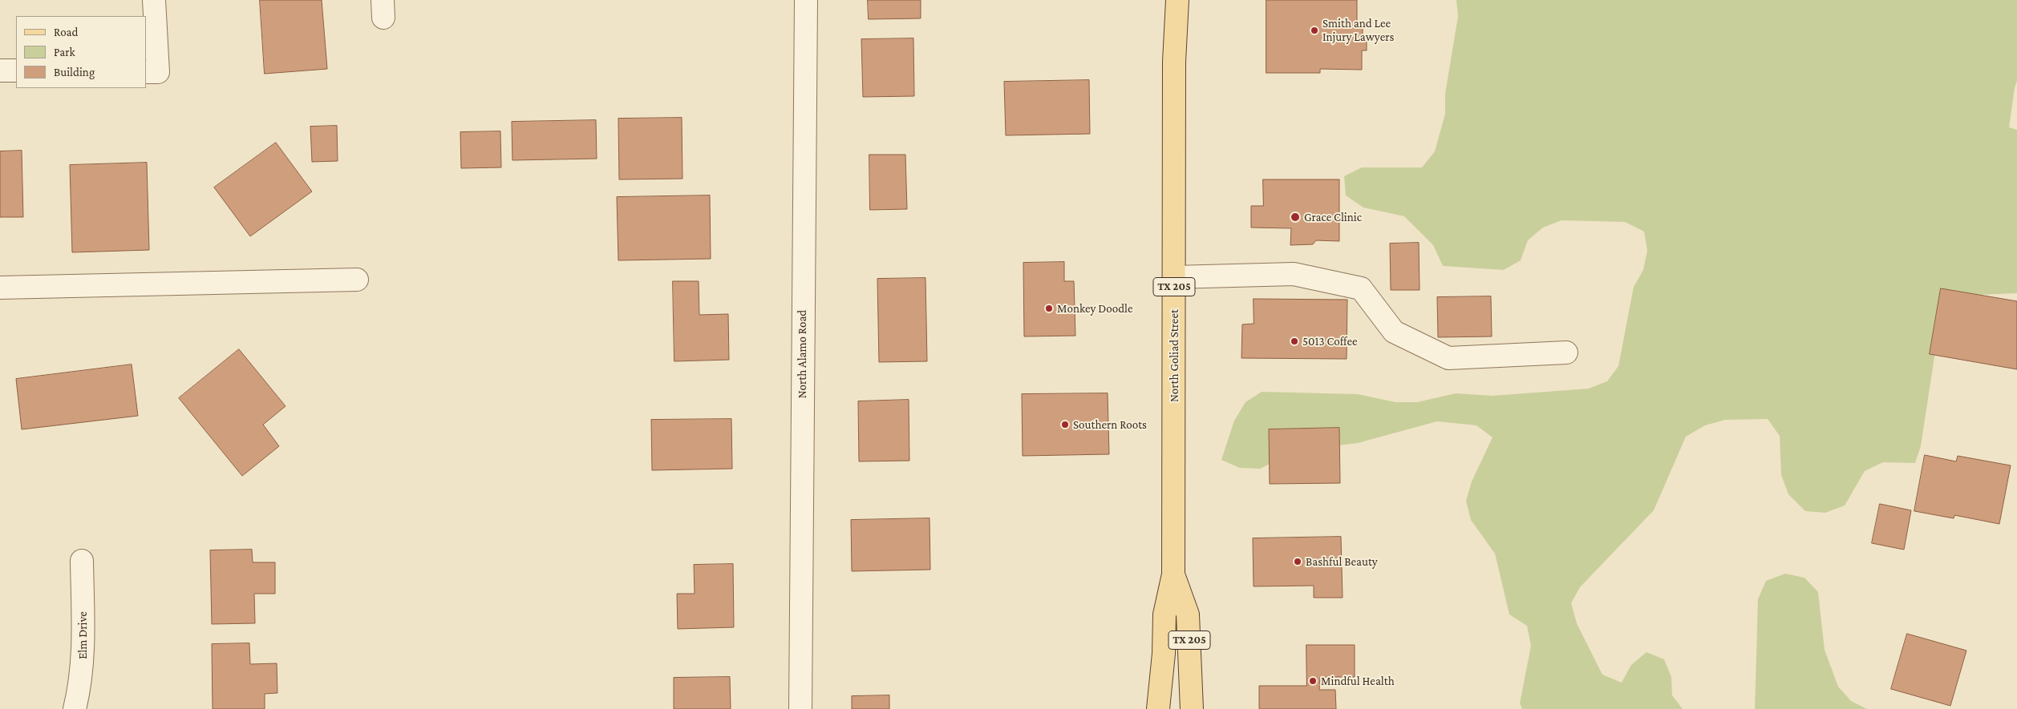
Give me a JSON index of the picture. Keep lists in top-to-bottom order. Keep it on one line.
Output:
{"streets":{"main road":["TX 205","North Goliad Street"],"street":["North Alamo Road","Elm Drive"]},"crossings":[["TX 205","North Goliad Street"]],"places":["Smith and Lee Injury Lawyers","Grace Clinic","Monkey Doodle","5013 Coffee","Southern Roots","Bashful Beauty","Mindful Health"],"legend":["Road","Park","Building"]}
